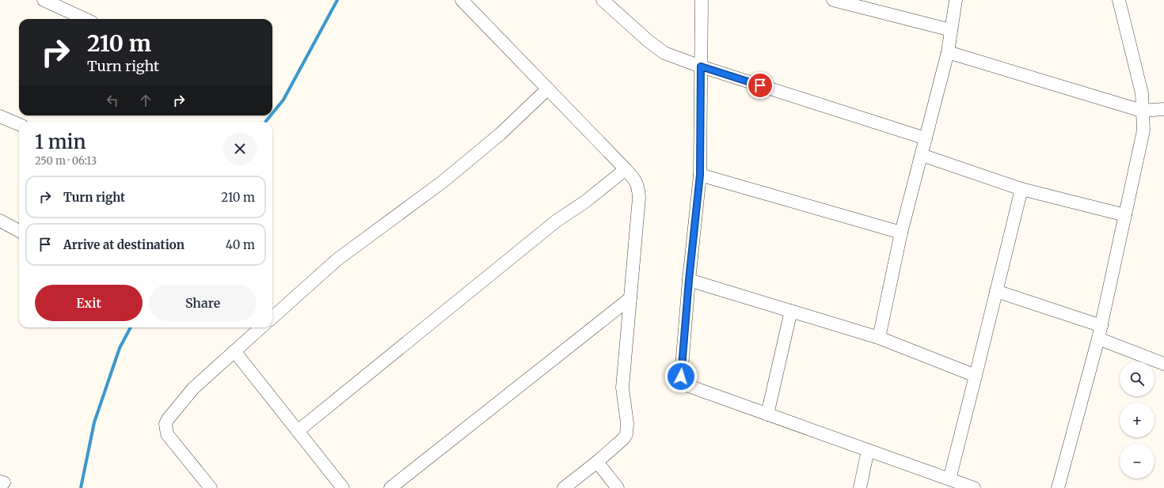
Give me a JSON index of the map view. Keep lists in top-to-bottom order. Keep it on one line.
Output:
{"page":{"turn":["210 m","Turn right"],"heading":["1 min","250 m · 06:13"],"list":[{"name":"Turn right","value":"210 m"},{"name":"Arrive at destination","value":"40 m"}],"buttons":["Exit","Share"],"map_buttons":["+","−"]}}
